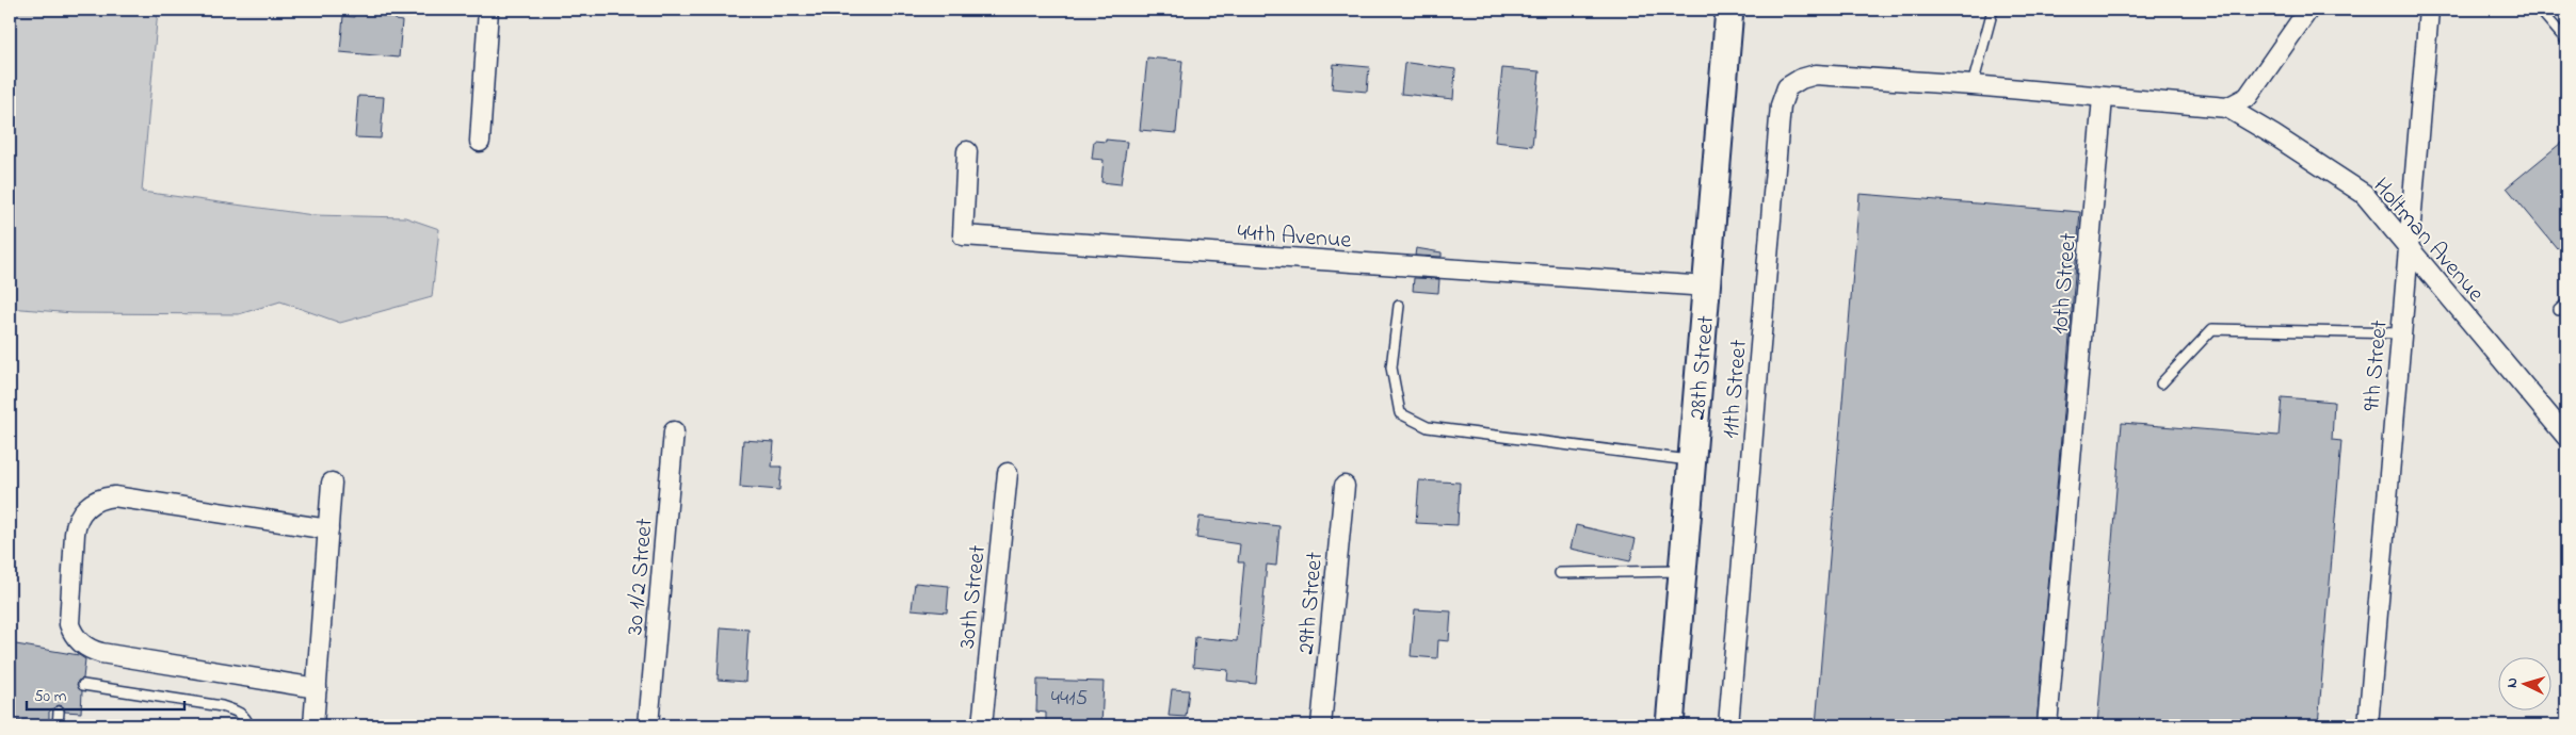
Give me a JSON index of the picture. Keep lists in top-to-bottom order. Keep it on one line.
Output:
{"streets":{"main road":["28th Street"],"street":["44th Avenue","Holtman Avenue","10th Street","9th Street","11th Street","30 1/2 Street","30th Street","29th Street"]},"crossings":[["44th Avenue","28th Street"],["Holtman Avenue","9th Street"]],"house_numbers":["4415"],"scale_bar":"50 m","north":"left"}
